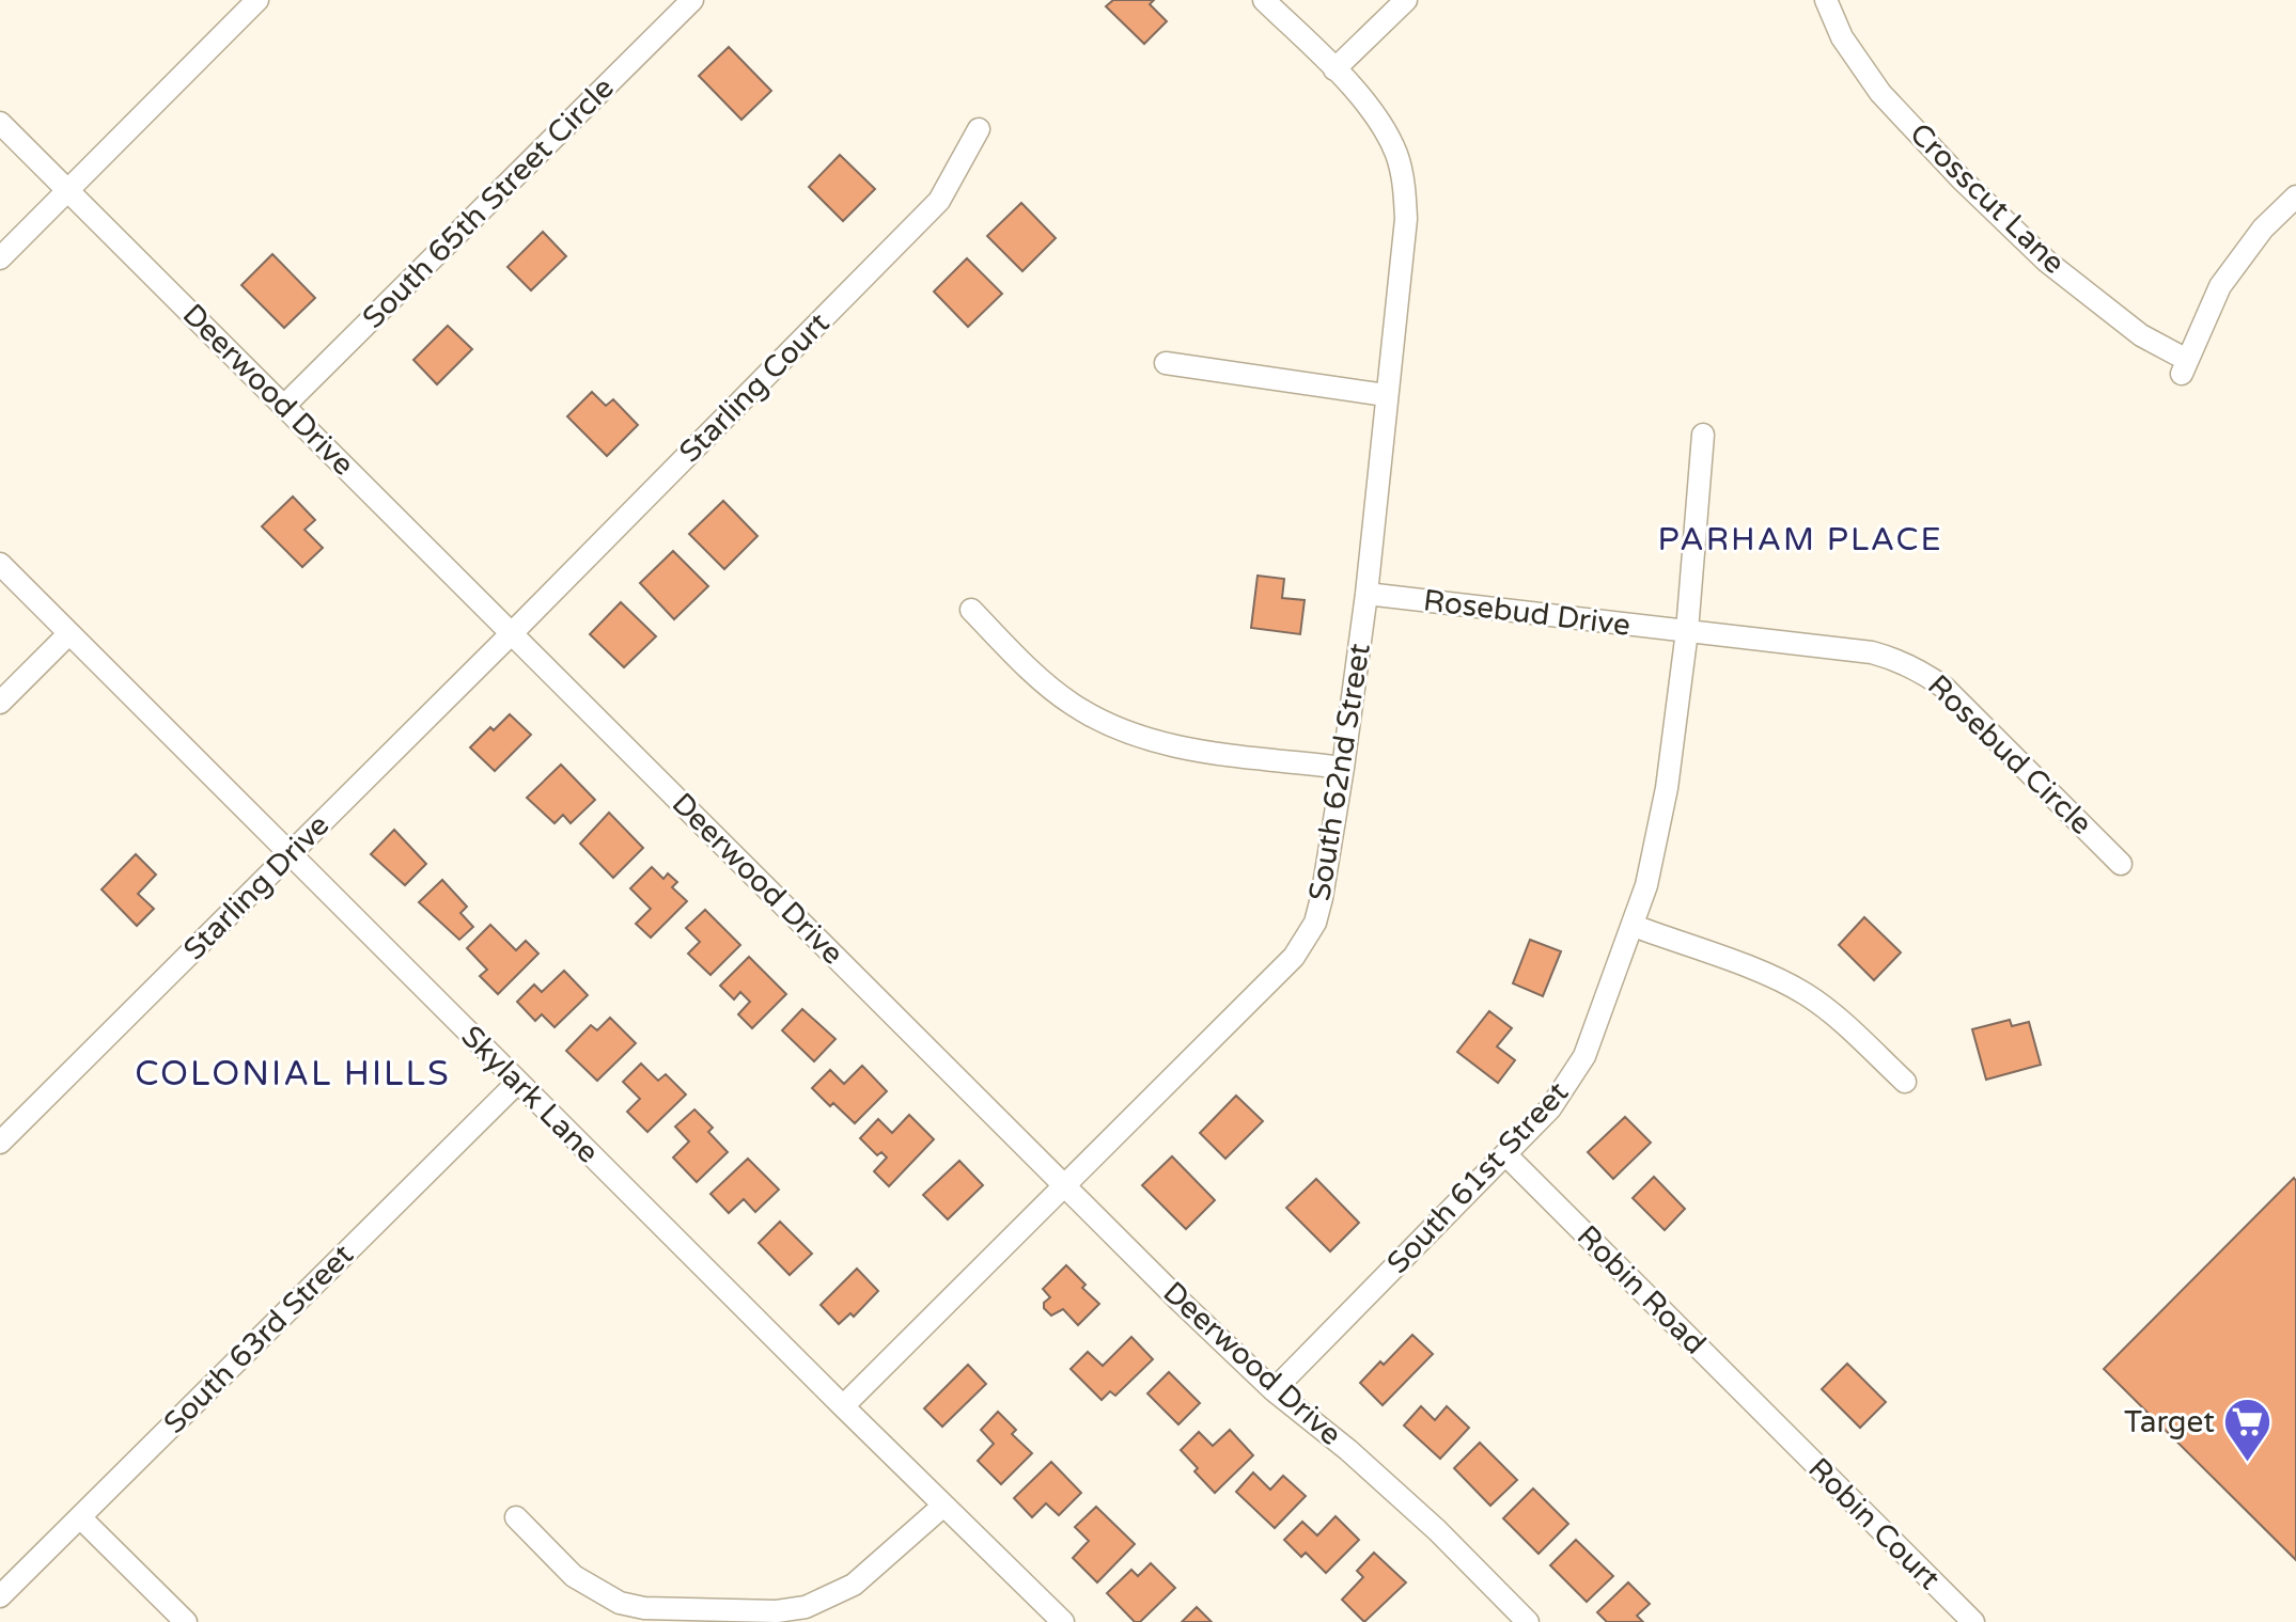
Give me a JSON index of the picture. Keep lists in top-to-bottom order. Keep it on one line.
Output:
{"streets":{"street":["Crosscut Lane","South 65th Street Circle","Starling Court","Deerwood Drive","Rosebud Drive","Rosebud Circle","South 62nd Street","Starling Drive","Skylark Lane","South 61st Street","Robin Road","South 63rd Street","Robin Court"]},"crossings":[["South 65th Street Circle","Deerwood Drive"],["Starling Court","Deerwood Drive"],["Starling Court","Starling Drive"],["Deerwood Drive","South 62nd Street"],["Deerwood Drive","Starling Drive"],["Deerwood Drive","South 61st Street"],["Rosebud Drive","Rosebud Circle"],["Rosebud Drive","South 62nd Street"],["Rosebud Drive","South 61st Street"],["Rosebud Circle","South 61st Street"],["South 62nd Street","Skylark Lane"],["Starling Drive","Skylark Lane"],["Skylark Lane","South 63rd Street"],["South 61st Street","Robin Road"],["Robin Road","Robin Court"]],"districts":["PARHAM PLACE","COLONIAL HILLS"],"places":{"supermarket":["Target"]}}
